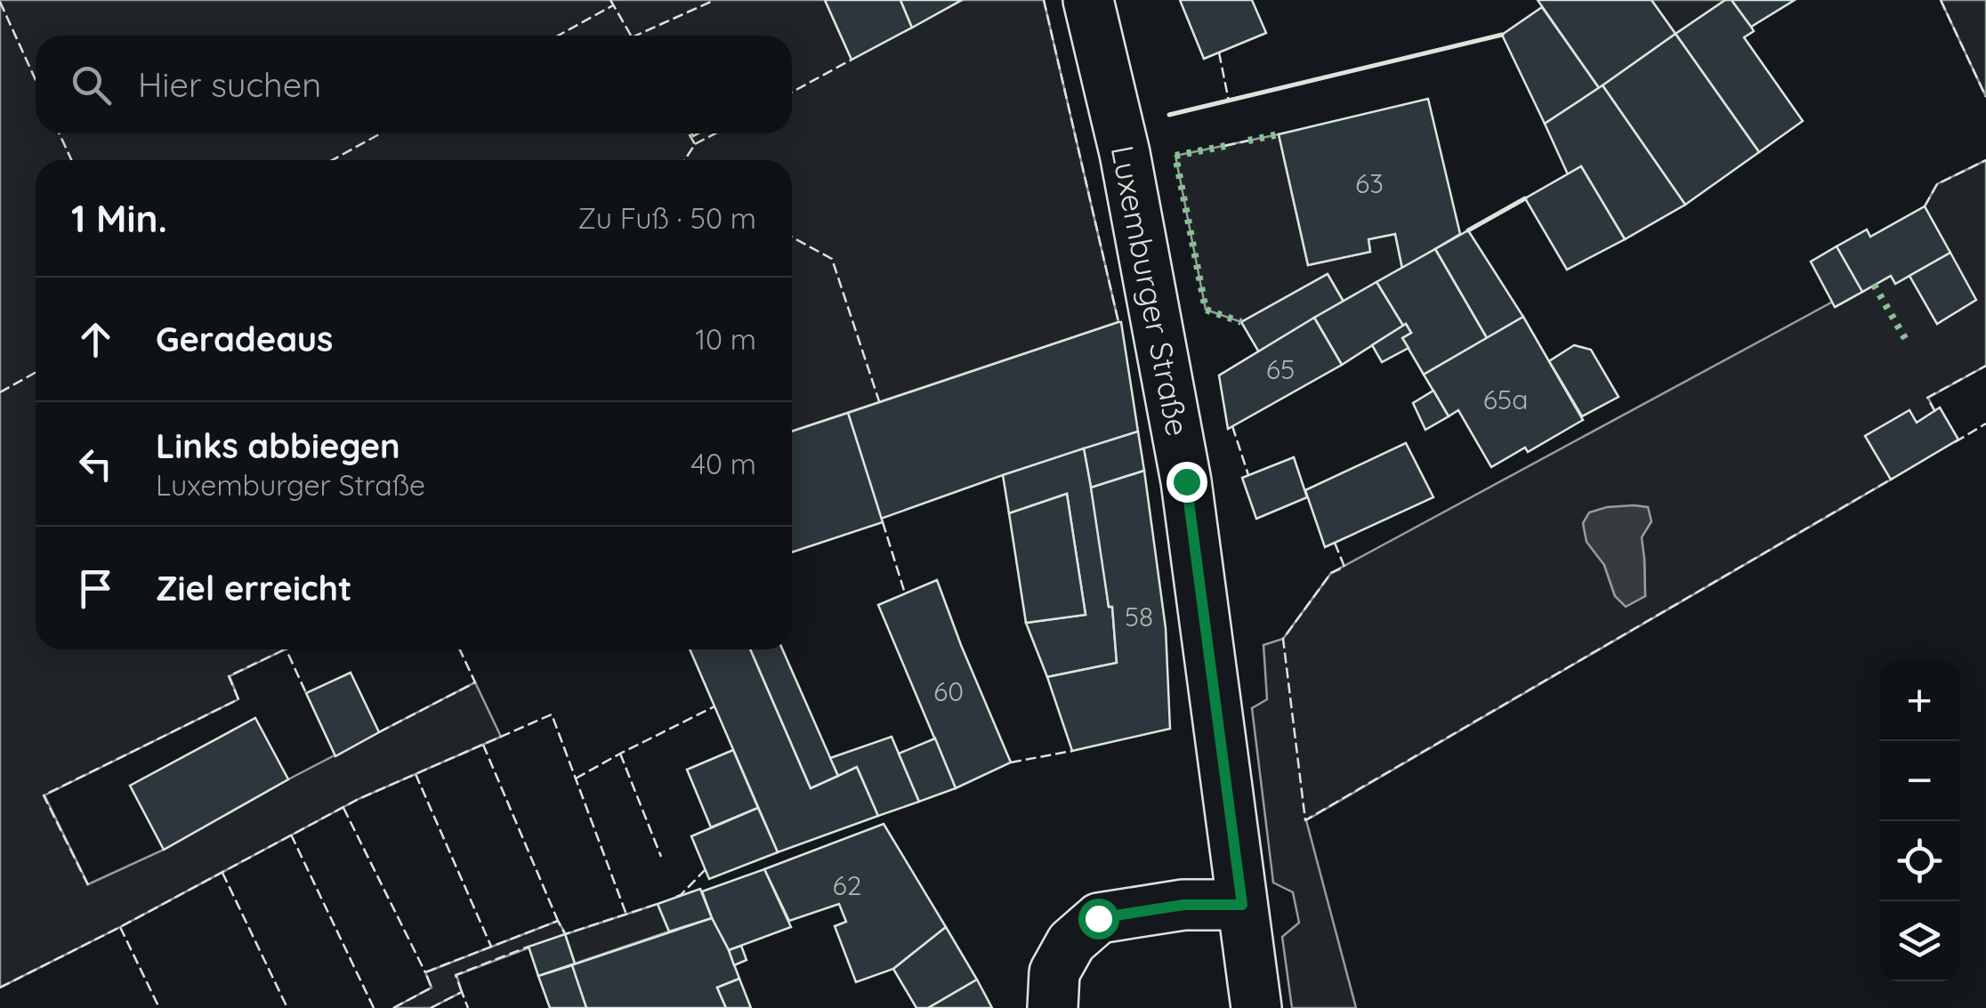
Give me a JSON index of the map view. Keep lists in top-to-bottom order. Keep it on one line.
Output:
{"streets":{"main road":["Luxemburger Straße"]},"house_numbers":["63","65","65a","58","60","62"],"page":{"search":"Hier suchen","heading":["1 Min.","Zu Fuß · 50 m"],"list":[["Geradeaus","10 m"],["Links abbiegen","Luxemburger Straße","40 m"],"Ziel erreicht"],"map_buttons":["+","−"]}}
